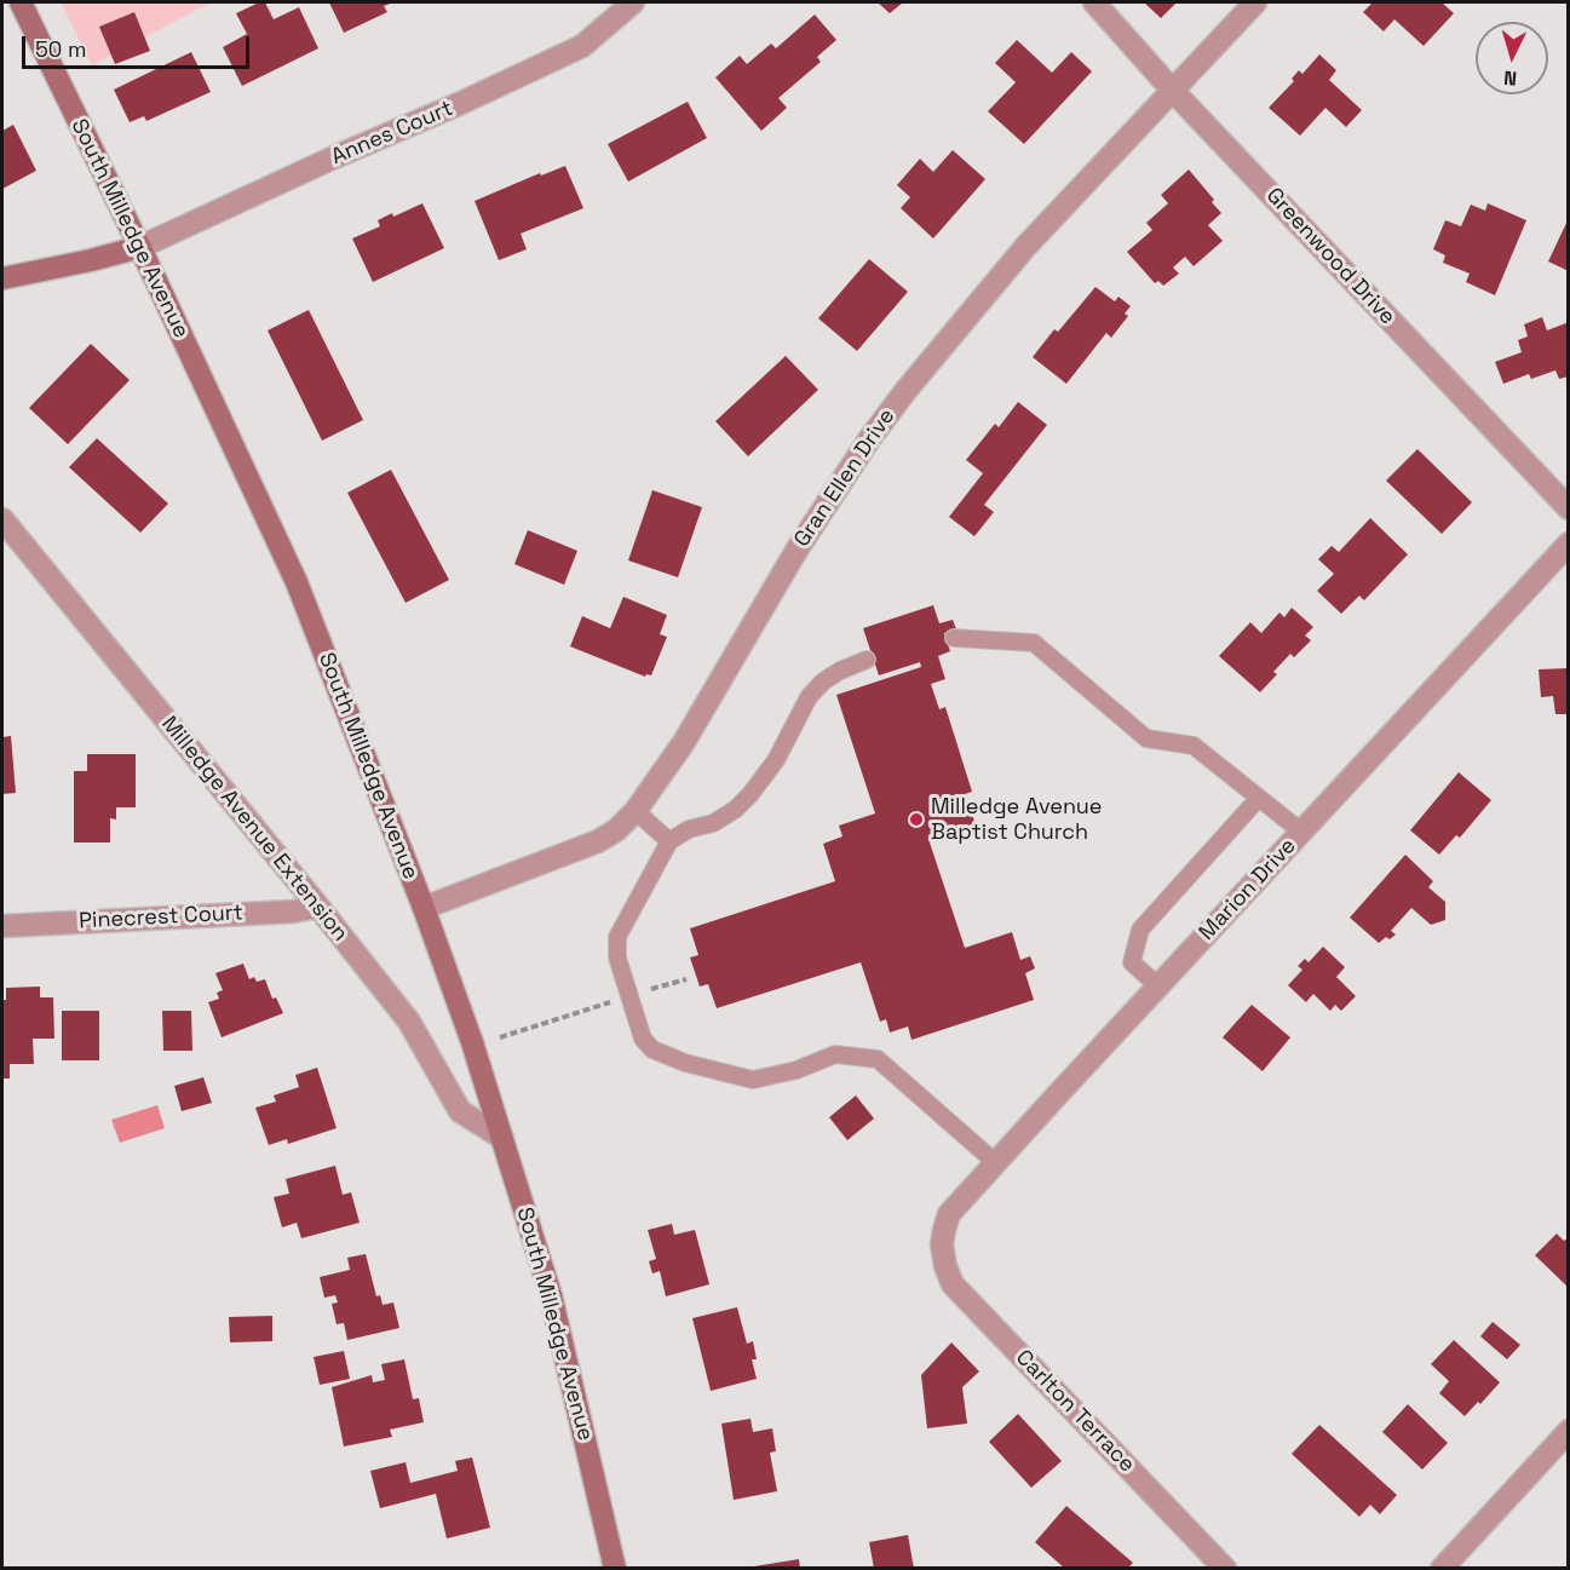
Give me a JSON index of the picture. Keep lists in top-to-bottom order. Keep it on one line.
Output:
{"streets":{"main road":["South Milledge Avenue"],"street":["Annes Court","Greenwood Drive","Gran Ellen Drive","Milledge Avenue Extension","Marion Drive","Pinecrest Court","Carlton Terrace"]},"crossings":[["Annes Court","South Milledge Avenue"],["South Milledge Avenue","Gran Ellen Drive"],["South Milledge Avenue","Milledge Avenue Extension"],["Greenwood Drive","Gran Ellen Drive"],["Milledge Avenue Extension","Pinecrest Court"],["Marion Drive","Carlton Terrace"]],"places":["Milledge Avenue Baptist Church"],"scale_bar":"50 m","north":"bottom"}
